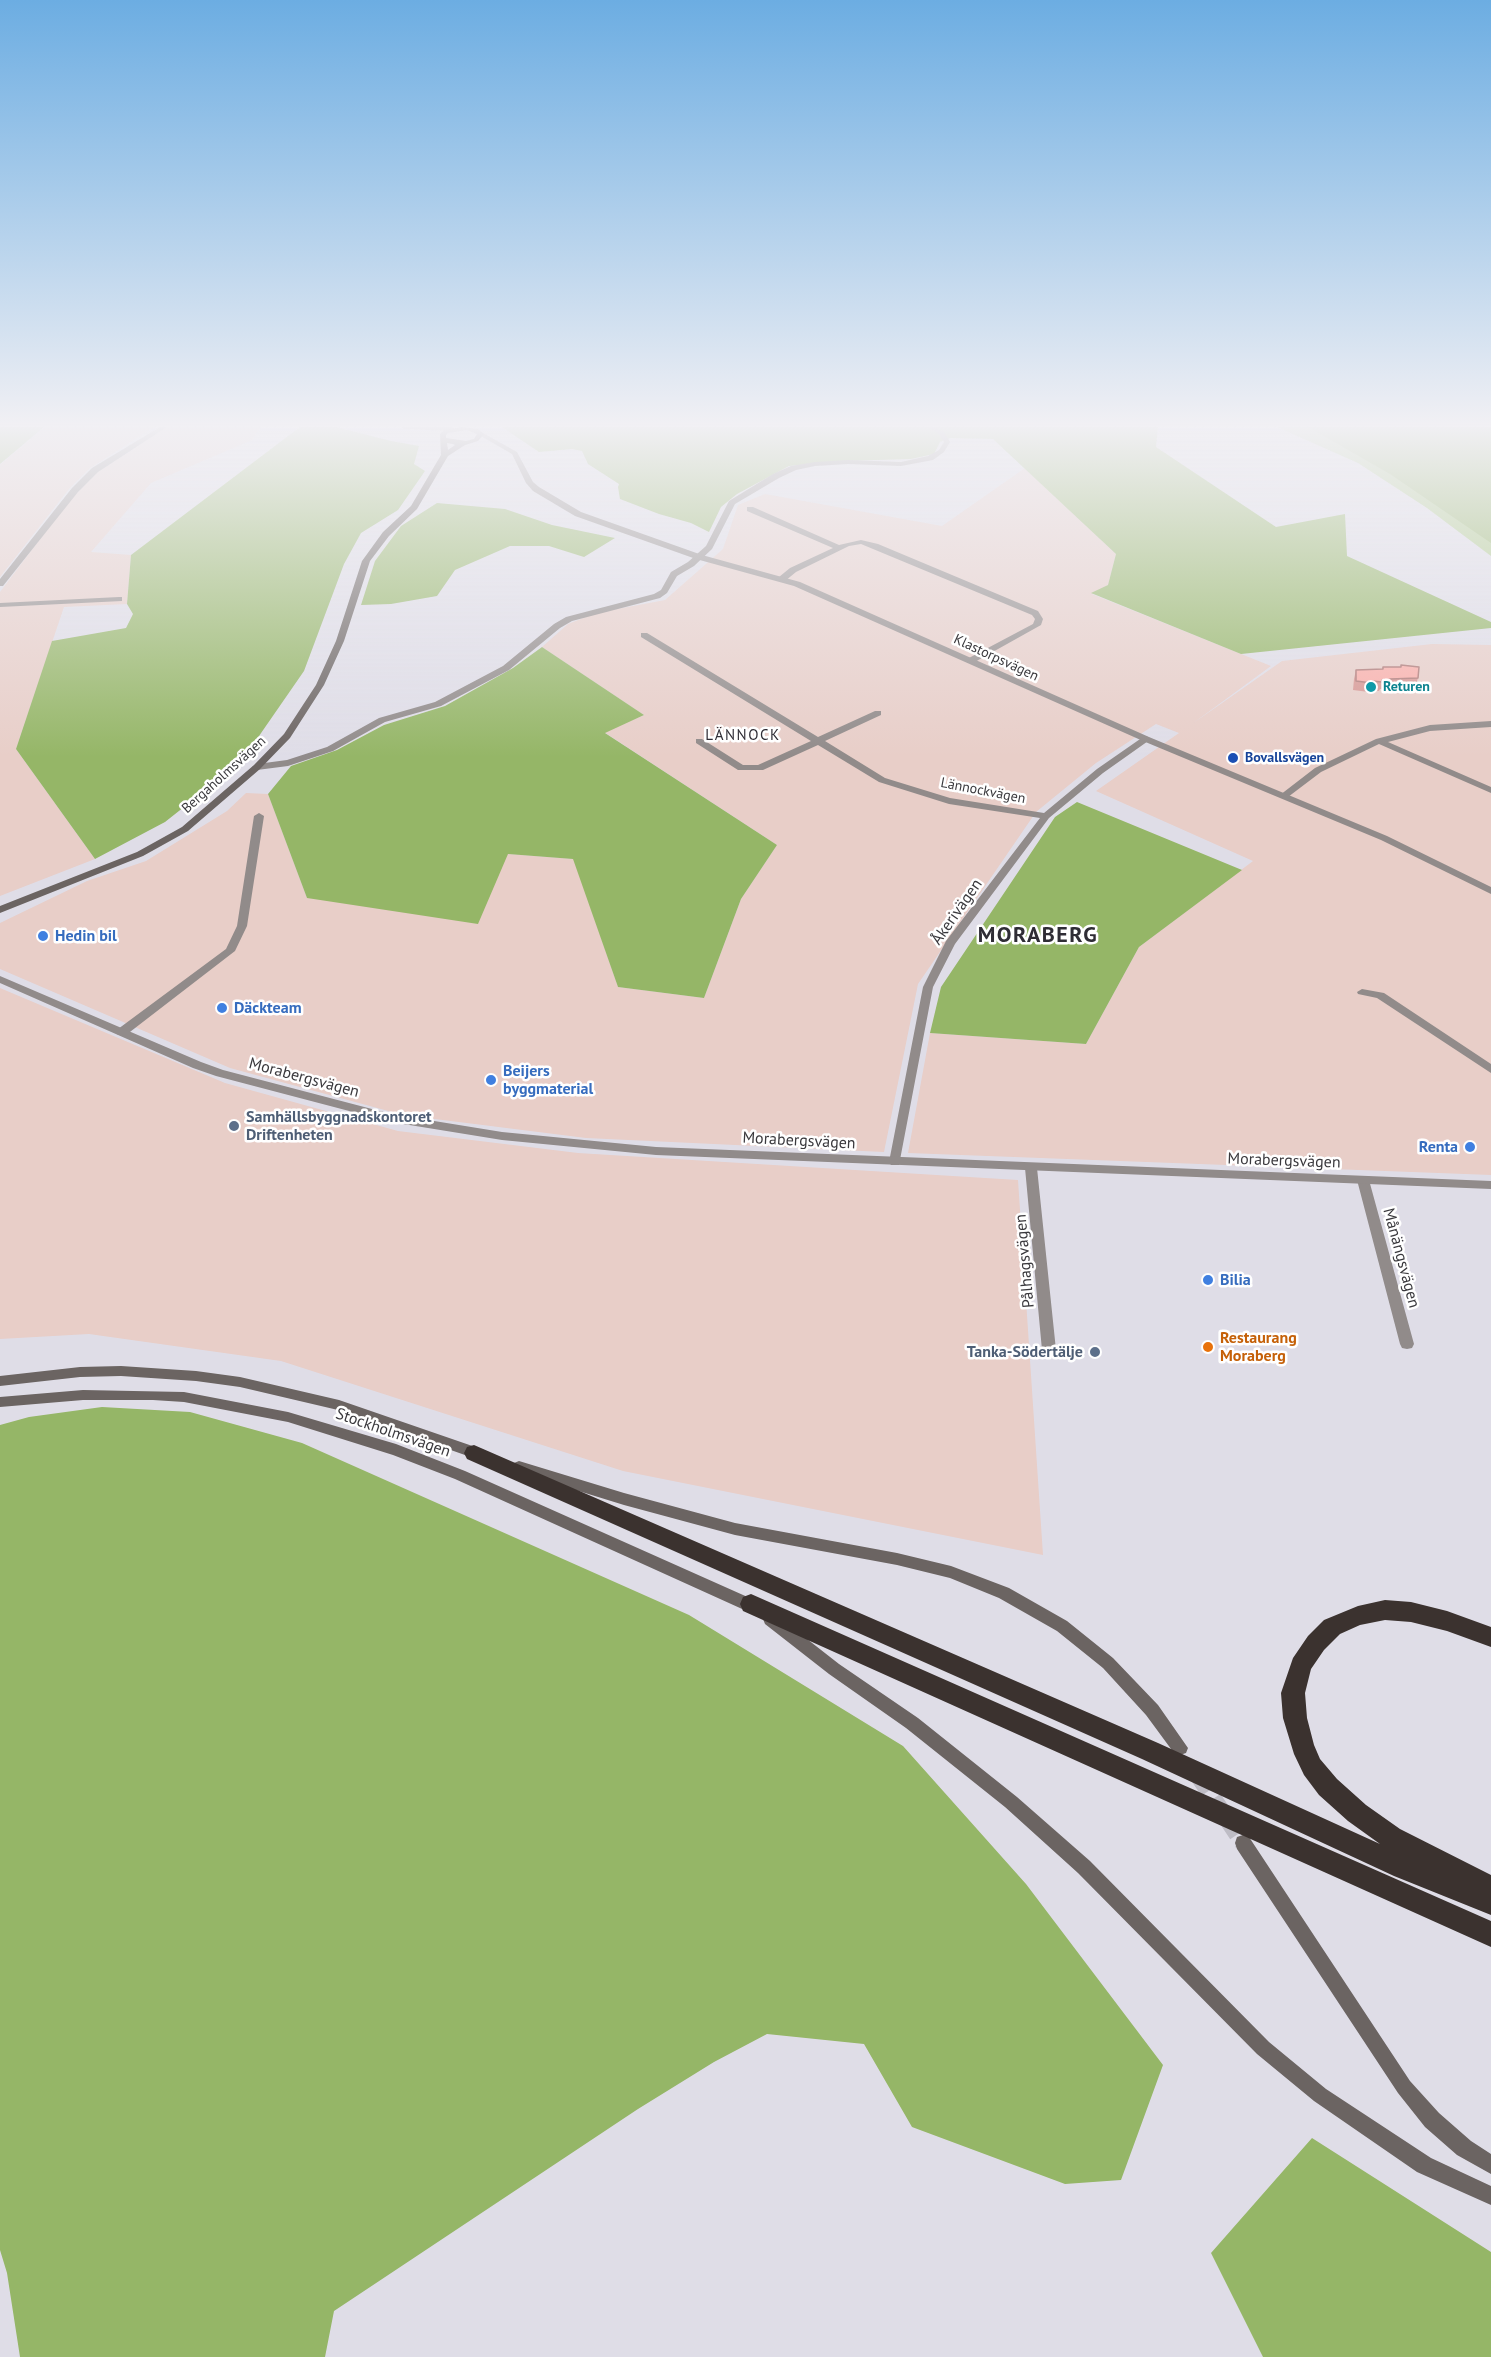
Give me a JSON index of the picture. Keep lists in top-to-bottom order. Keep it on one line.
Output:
{"streets":{"main road":["Bergaholmsvägen","Stockholmsvägen"],"street":["Klastorpsvägen","Lännockvägen","Åkerivägen","Morabergsvägen","Månängsvägen","Pålhagsvägen"]},"crossings":[["Klastorpsvägen","Åkerivägen"],["Lännockvägen","Åkerivägen"],["Åkerivägen","Morabergsvägen"],["Morabergsvägen","Månängsvägen"],["Morabergsvägen","Pålhagsvägen"]],"districts":["LÄNNOCK","MORABERG"],"places":["Returen","Bovallsvägen","Hedin bil","Däckteam","Beijers byggmaterial","Samhällsbyggnadskontoret Driftenheten","Renta","Bilia","Restaurang Moraberg","Tanka-Södertälje"]}
